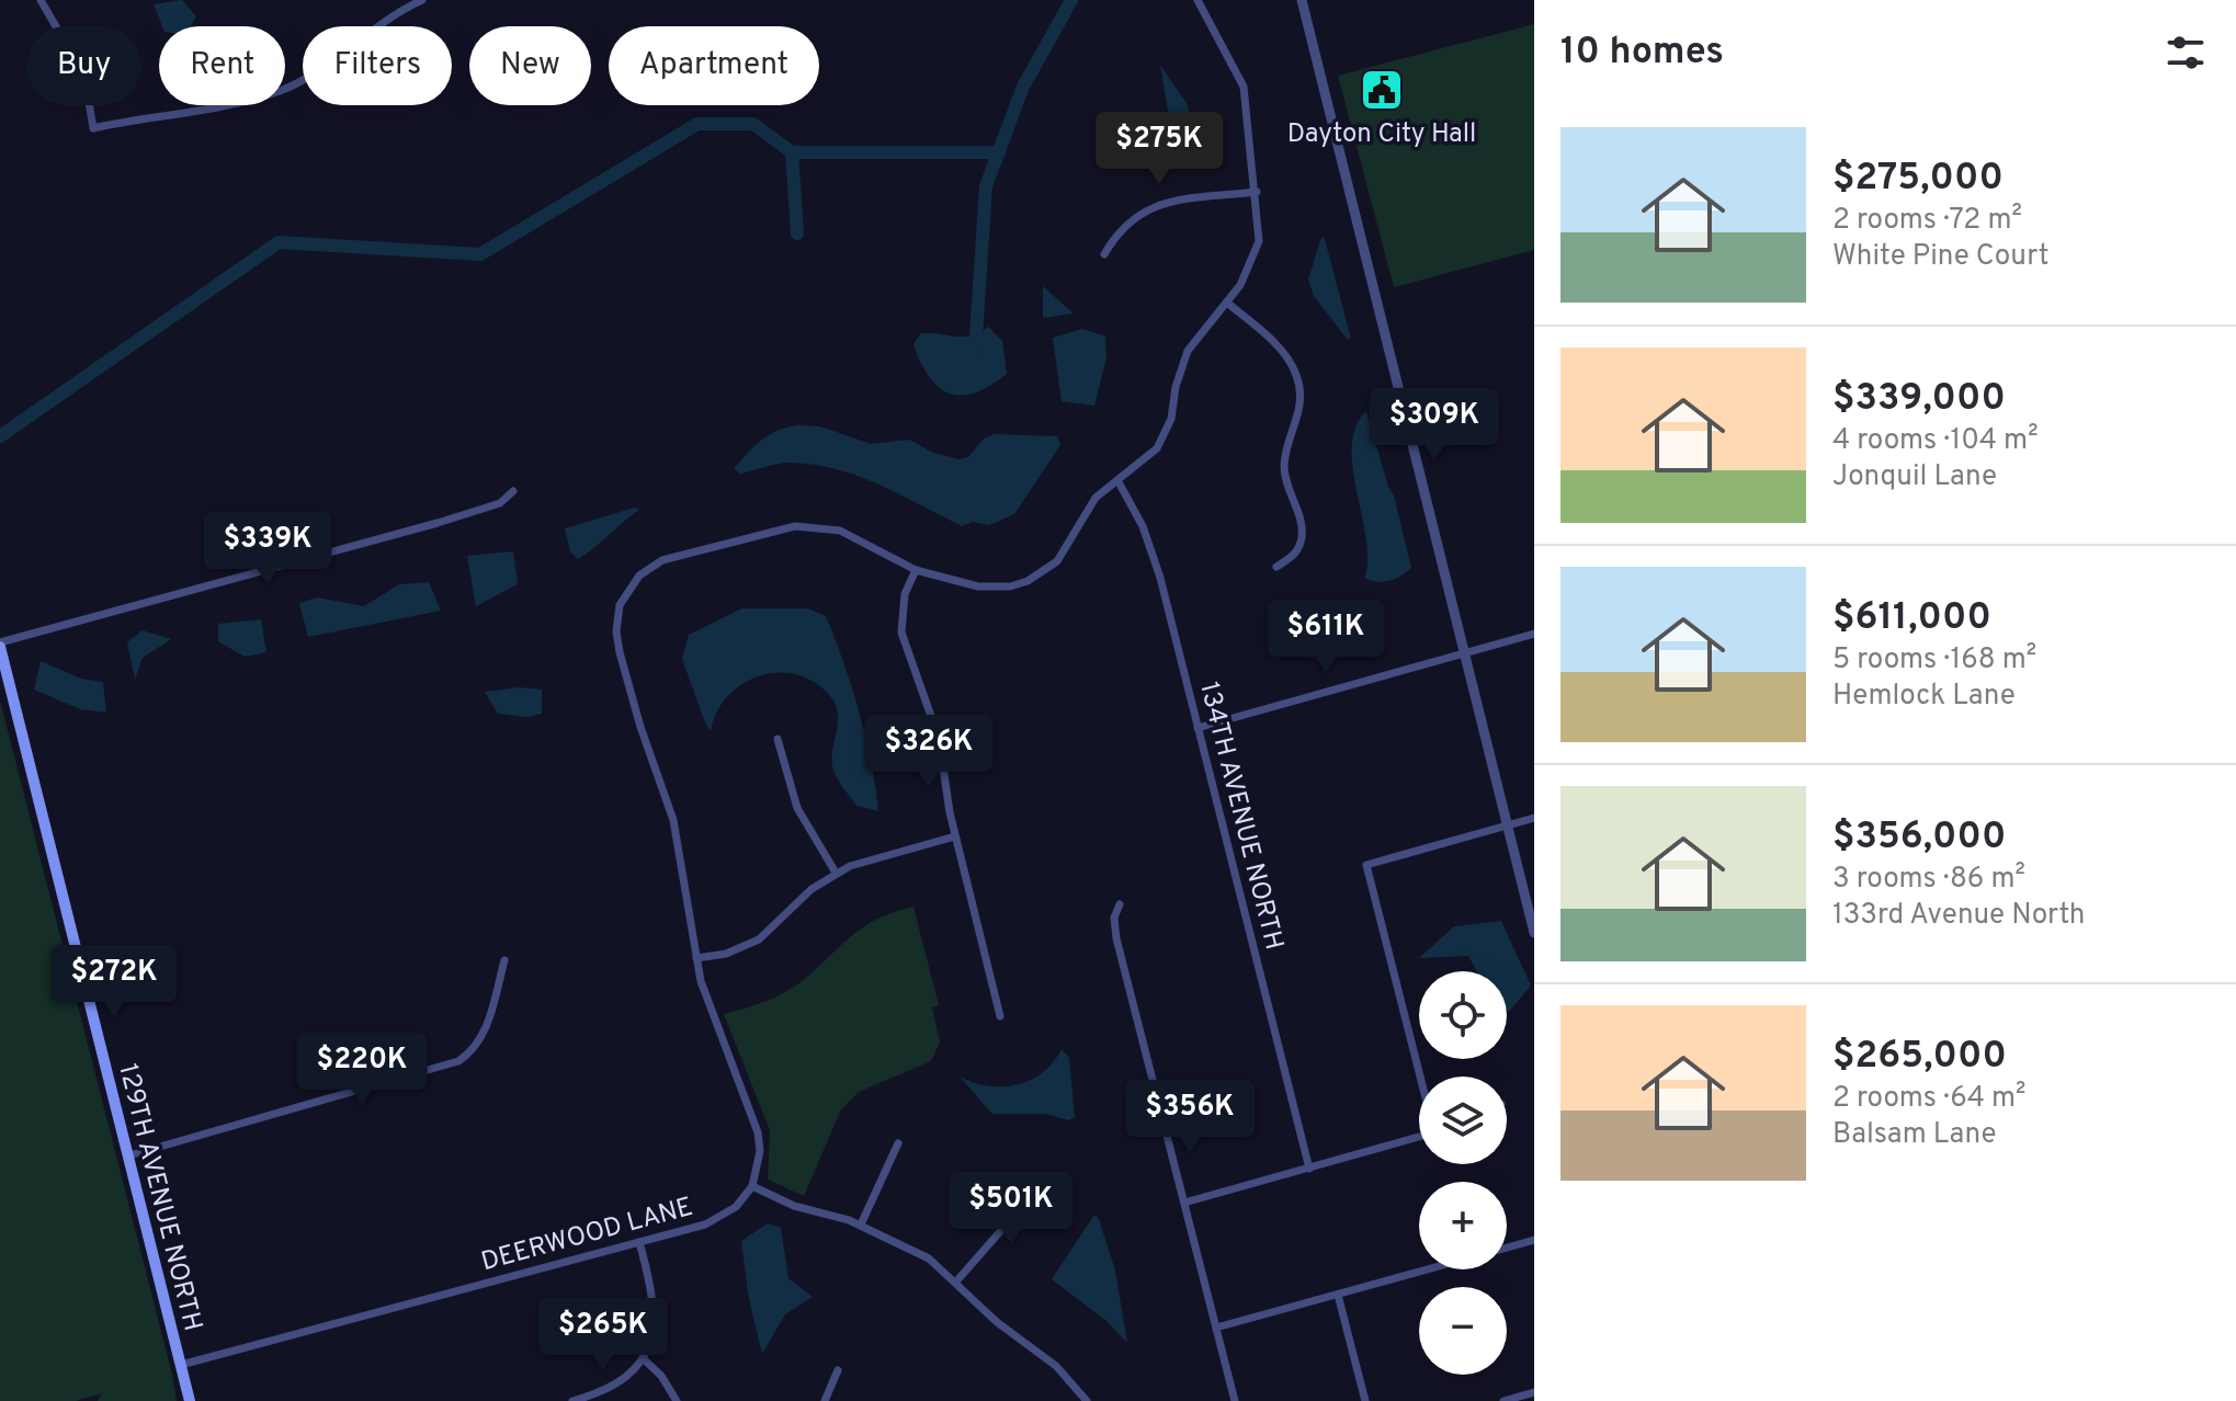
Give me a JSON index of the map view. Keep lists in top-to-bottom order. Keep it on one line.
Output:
{"streets":{"main road":["129TH AVENUE NORTH"],"street":["134TH AVENUE NORTH","DEERWOOD LANE"]},"crossings":[["129TH AVENUE NORTH","DEERWOOD LANE"]],"places":{"public building":["Dayton City Hall"]},"page":{"heading":"10 homes","chip":["Buy","Rent","Filters","New","Apartment"],"list":[{"name":"$275,000","note":"2 rooms · 72 m² · White Pine Court"},{"name":"$339,000","note":"4 rooms · 104 m² · Jonquil Lane"},{"name":"$611,000","note":"5 rooms · 168 m² · Hemlock Lane"},{"name":"$356,000","note":"3 rooms · 86 m² · 133rd Avenue North"},{"name":"$265,000","note":"2 rooms · 64 m² · Balsam Lane"}],"price":["$275K","$309K","$339K","$611K","$326K","$272K","$220K","$356K","$501K","$265K"],"map_buttons":["+","−"]}}
